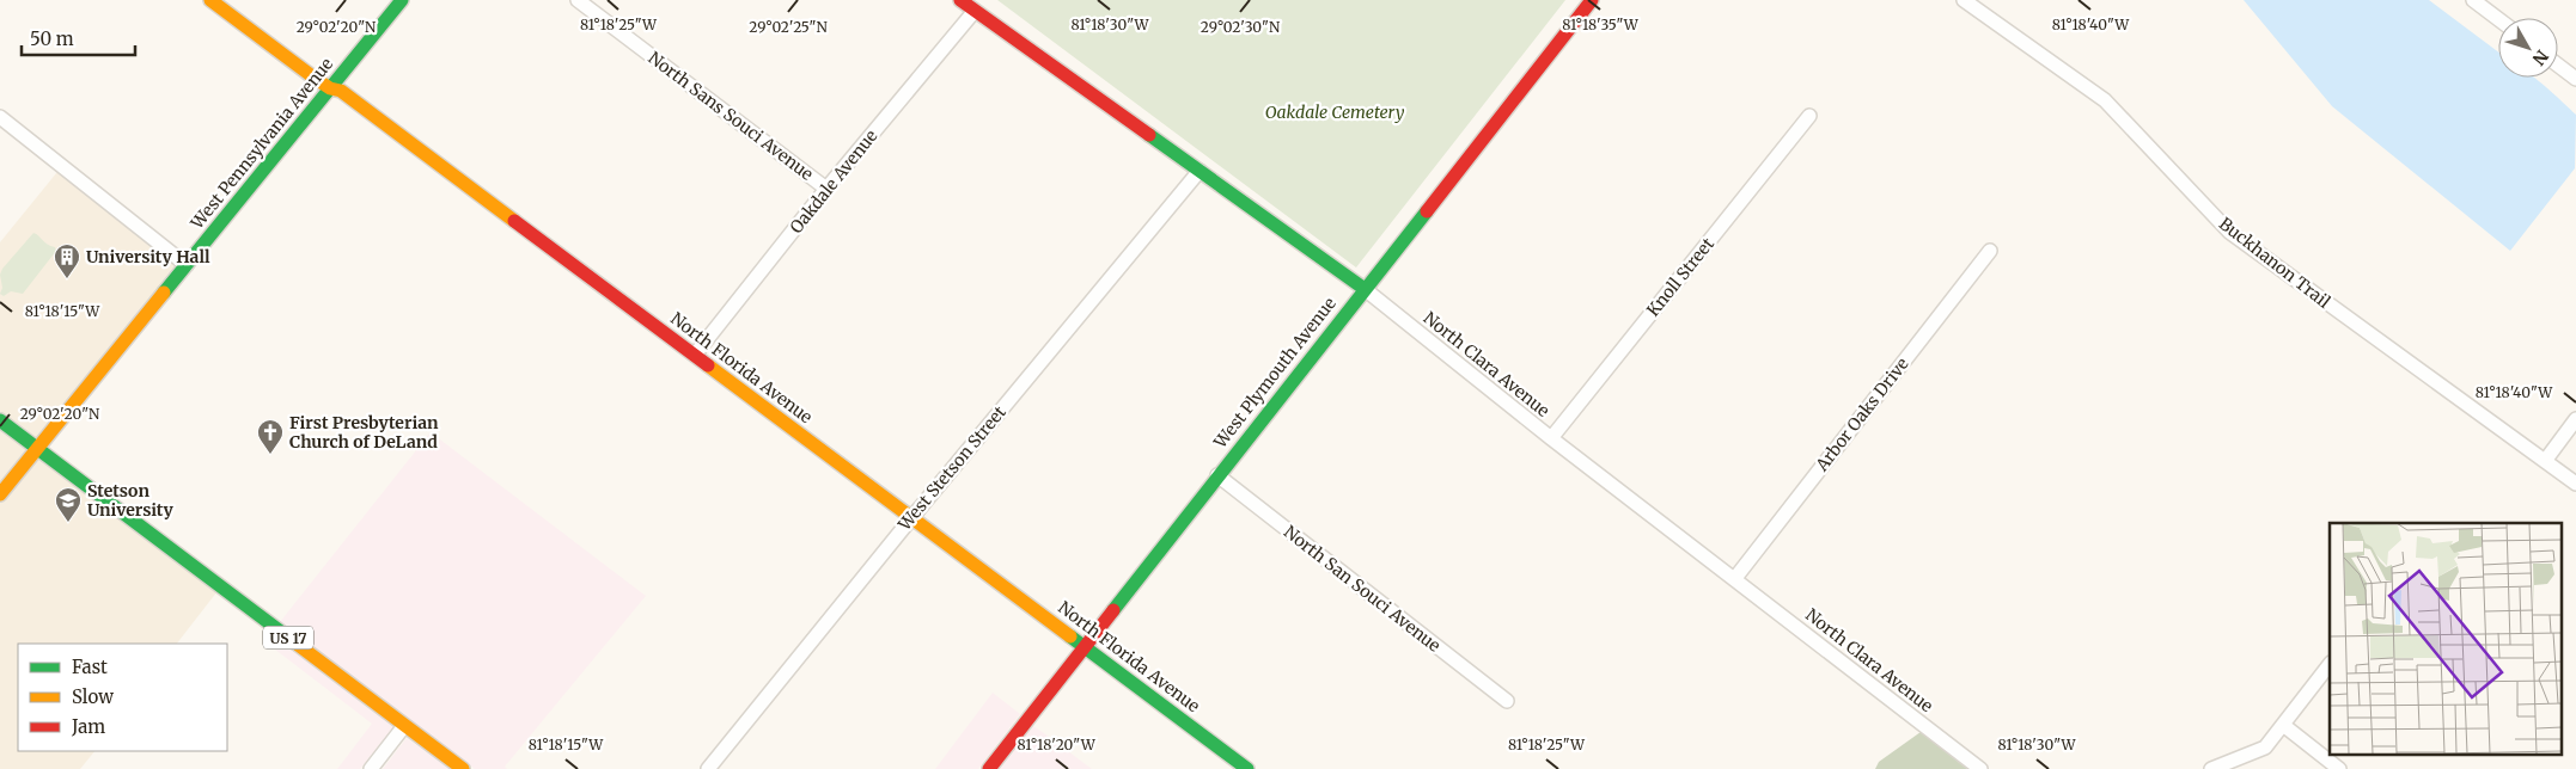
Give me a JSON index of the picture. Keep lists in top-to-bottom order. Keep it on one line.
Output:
{"streets":{"street":["North Sans Souci Avenue","West Pennsylvania Avenue","Oakdale Avenue","Buckhanon Trail","Knoll Street","North Clara Avenue","North Florida Avenue","West Plymouth Avenue","Arbor Oaks Drive","West Stetson Street","North San Souci Avenue","US 17"]},"crossings":[["North Sans Souci Avenue","Oakdale Avenue"],["West Pennsylvania Avenue","North Florida Avenue"],["West Pennsylvania Avenue","US 17"],["Oakdale Avenue","North Clara Avenue"],["Oakdale Avenue","North Florida Avenue"],["Knoll Street","North Clara Avenue"],["North Clara Avenue","West Plymouth Avenue"],["North Clara Avenue","Arbor Oaks Drive"],["North Clara Avenue","West Stetson Street"],["North Florida Avenue","West Plymouth Avenue"],["North Florida Avenue","West Stetson Street"],["West Plymouth Avenue","North San Souci Avenue"]],"parks":["Oakdale Cemetery"],"places":{"building":["University Hall"],"church":["First Presbyterian Church of DeLand"],"school or university":["Stetson University"]},"legend":["Fast","Slow","Jam"],"scale_bar":"50 m","north":"bottom right","coordinates":["81°18'25\"W","81°18'30\"W","81°18'35\"W","81°18'40\"W","29°02'30\"N","29°02'20\"N","29°02'25\"N","81°18'15\"W","81°18'20\"W"]}
